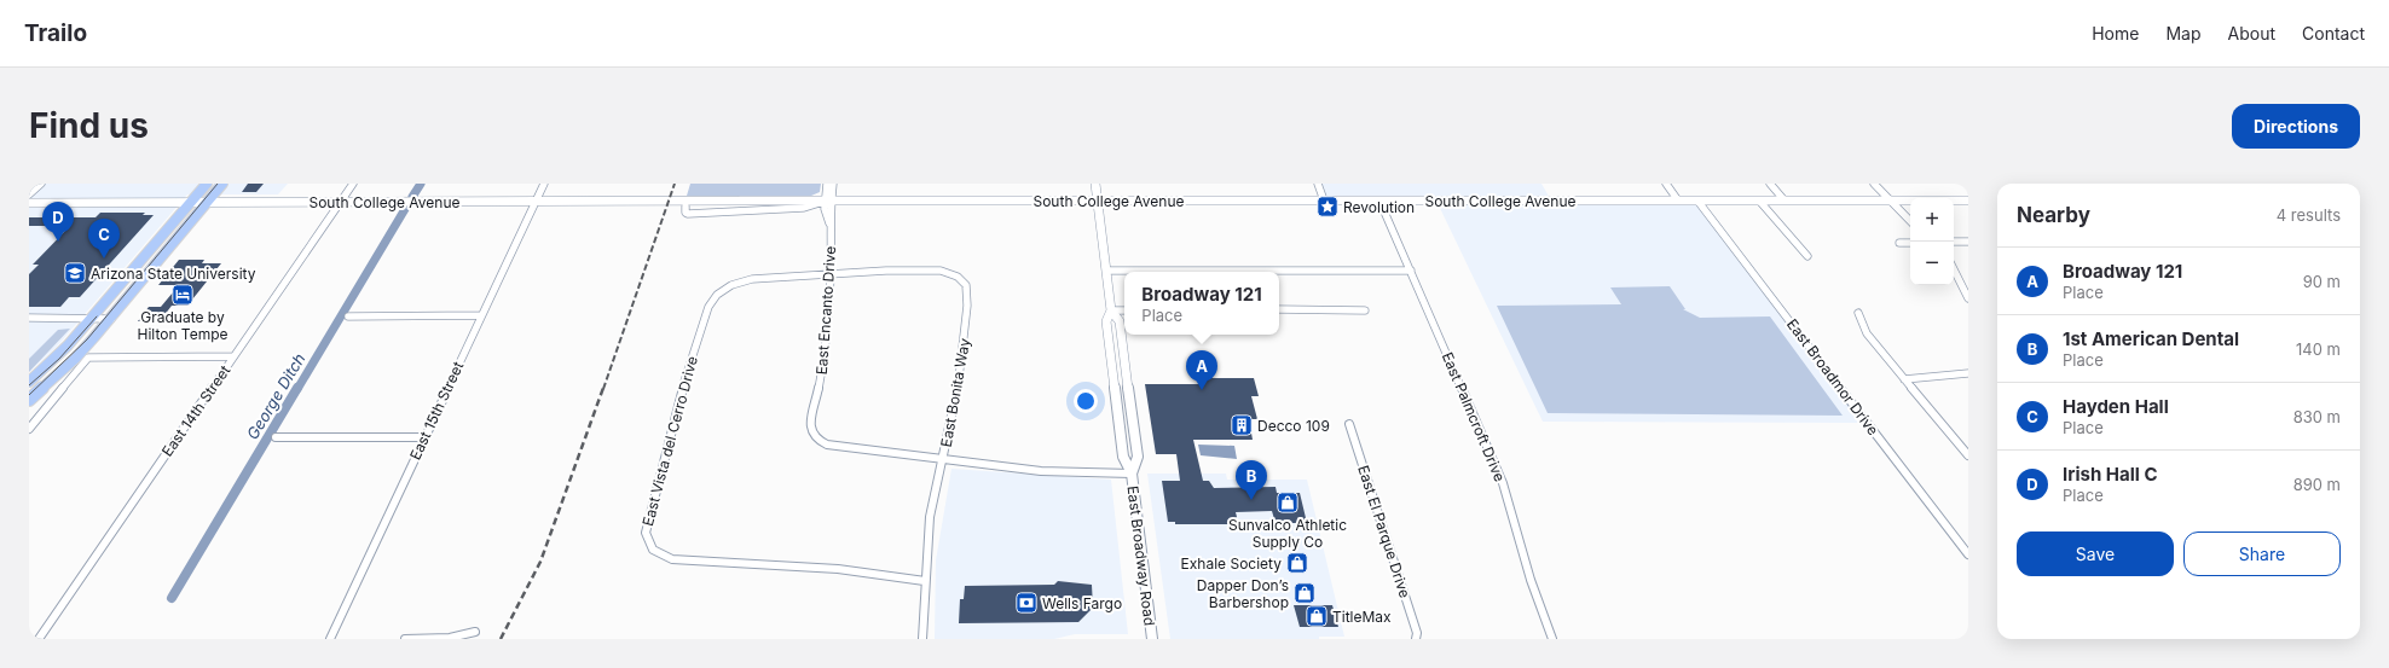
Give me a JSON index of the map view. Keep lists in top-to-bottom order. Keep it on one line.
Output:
{"streets":{"street":["South College Avenue","East Encanto Drive","East Broadmor Drive","East Bonita Way","East 14th Street","East 15th Street","East Palmcroft Drive","East Vista del Cerro Drive","East El Parque Drive","East Broadway Road"]},"crossings":[["South College Avenue","East Encanto Drive"],["South College Avenue","East Broadmor Drive"],["South College Avenue","East 14th Street"],["South College Avenue","East 15th Street"],["South College Avenue","East Palmcroft Drive"],["South College Avenue","East Broadway Road"],["East Encanto Drive","East Bonita Way"],["East Encanto Drive","East Vista del Cerro Drive"],["East Encanto Drive","East Broadway Road"],["East Bonita Way","East Vista del Cerro Drive"]],"water":["George Ditch"],"places":{"place":["Revolution"],"school or university":["Arizona State University"],"hotel":["Graduate by Hilton Tempe"],"building":["Decco 109"],"shop":["Sunvalco Athletic Supply Co","Exhale Society","Dapper Don’s Barbershop","TitleMax"],"bank":["Wells Fargo"]},"page":{"header":"Trailo","nav":["Home","Map","About","Contact"],"buttons":["Directions",["Save","Share"]],"title":"Find us","heading":["Nearby","4 results"],"map_buttons":["+","−"],"pins":["D","C","A","B"],"list":[{"mark":"A","name":"Broadway 121","note":"Place","value":"90 m"},{"mark":"B","name":"1st American Dental","note":"Place","value":"140 m"},{"mark":"C","name":"Hayden Hall","note":"Place","value":"830 m"},{"mark":"D","name":"Irish Hall C","note":"Place","value":"890 m"}],"popup":["Broadway 121","Place"]}}
